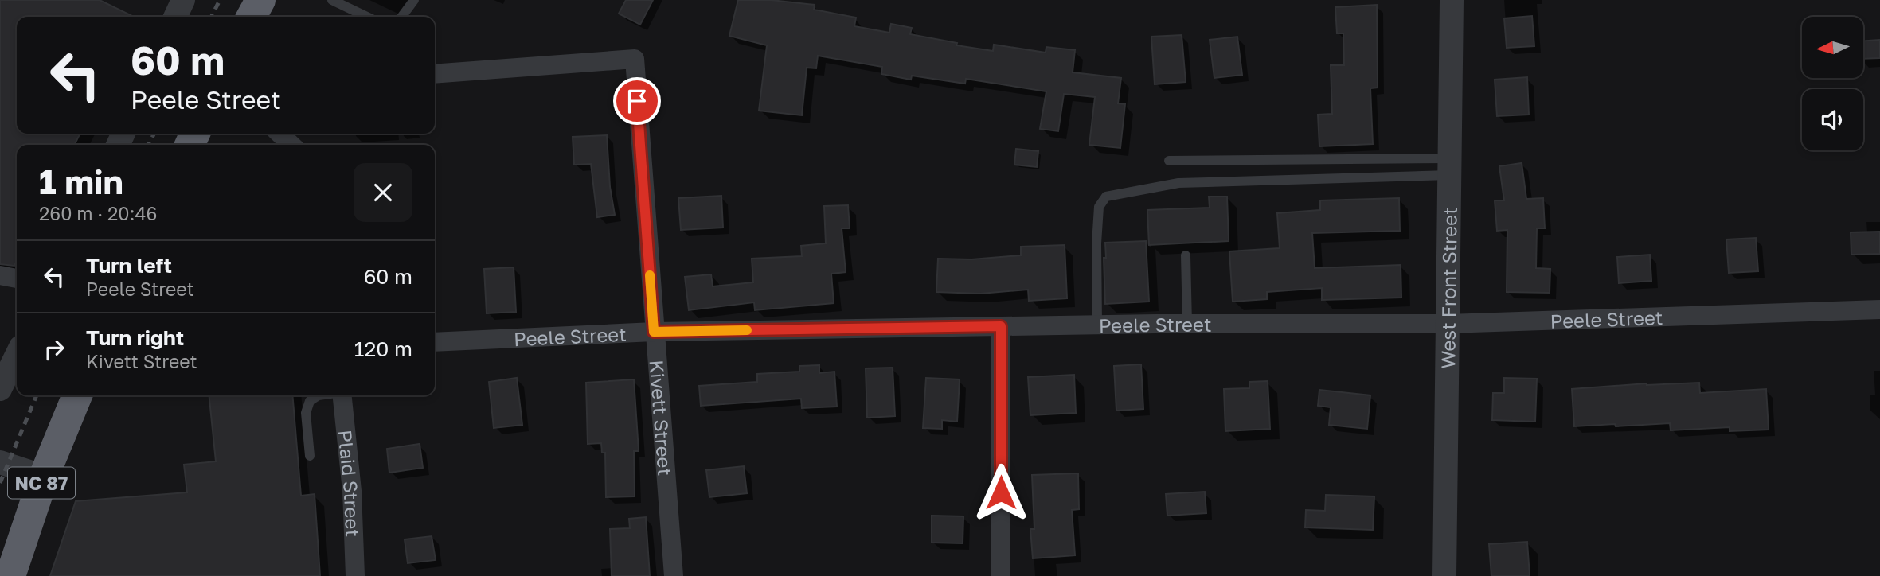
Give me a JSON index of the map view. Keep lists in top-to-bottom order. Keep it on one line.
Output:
{"streets":{"highway":["NC 87"],"street":["West Front Street","Peele Street","Kivett Street","Plaid Street"]},"crossings":[["West Front Street","Peele Street"],["Peele Street","Kivett Street"]],"north":"left","page":{"turn":["60 m","Peele Street"],"heading":["1 min","260 m · 20:46"],"list":[{"name":"Turn left","note":"Peele Street","value":"60 m"},{"name":"Turn right","note":"Kivett Street","value":"120 m"}]}}
